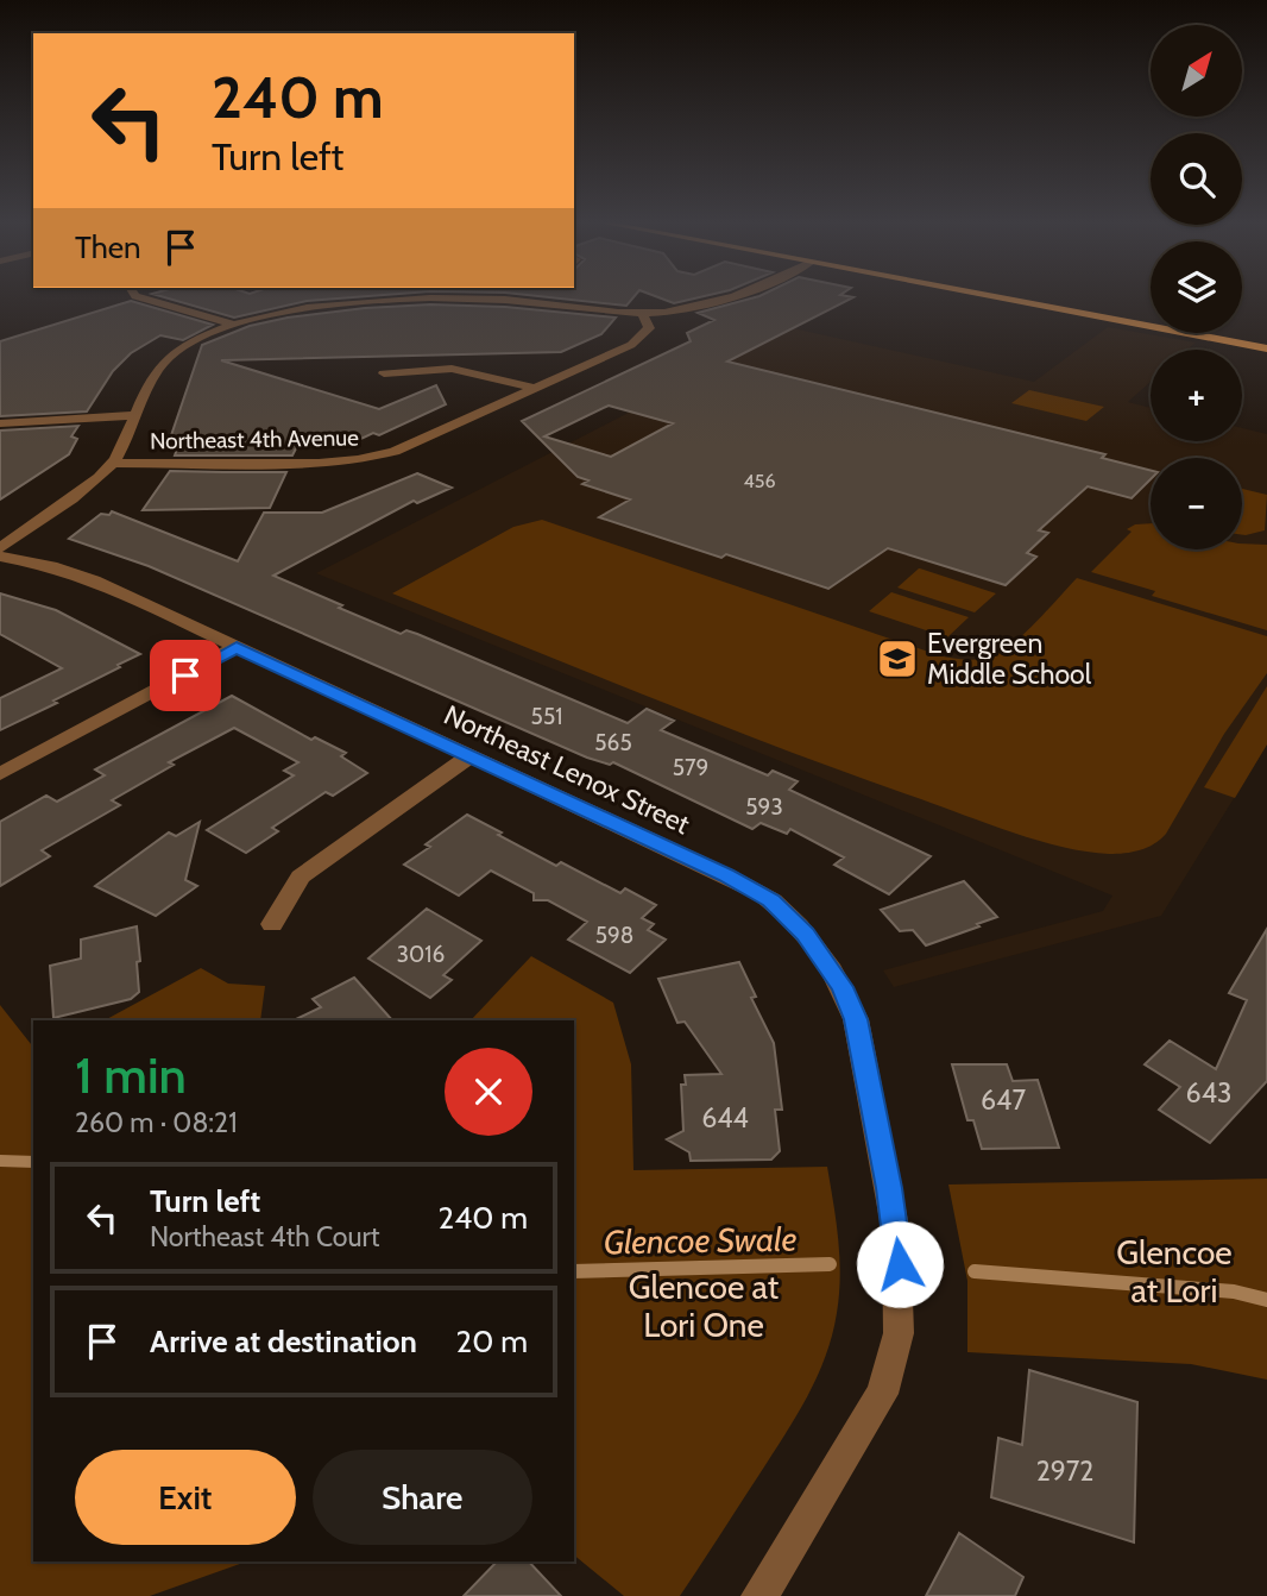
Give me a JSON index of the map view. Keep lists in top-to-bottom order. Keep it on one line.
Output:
{"streets":{"street":["Northeast 4th Avenue","Northeast Lenox Street"]},"water":["Glencoe Swale"],"parks":["Glencoe at Lori","Glencoe at Lori One"],"places":{"school or university":["Evergreen Middle School"]},"house_numbers":["456","551","565","579","593","598","3016","643","647","644","2972"],"north":"top right","page":{"map_buttons":["+","−"],"turn":["240 m","Turn left"],"then":"Then","heading":["1 min","260 m · 08:21"],"list":[{"name":"Turn left","note":"Northeast 4th Court","value":"240 m"},{"name":"Arrive at destination","value":"20 m"}],"buttons":["Exit","Share"]}}
